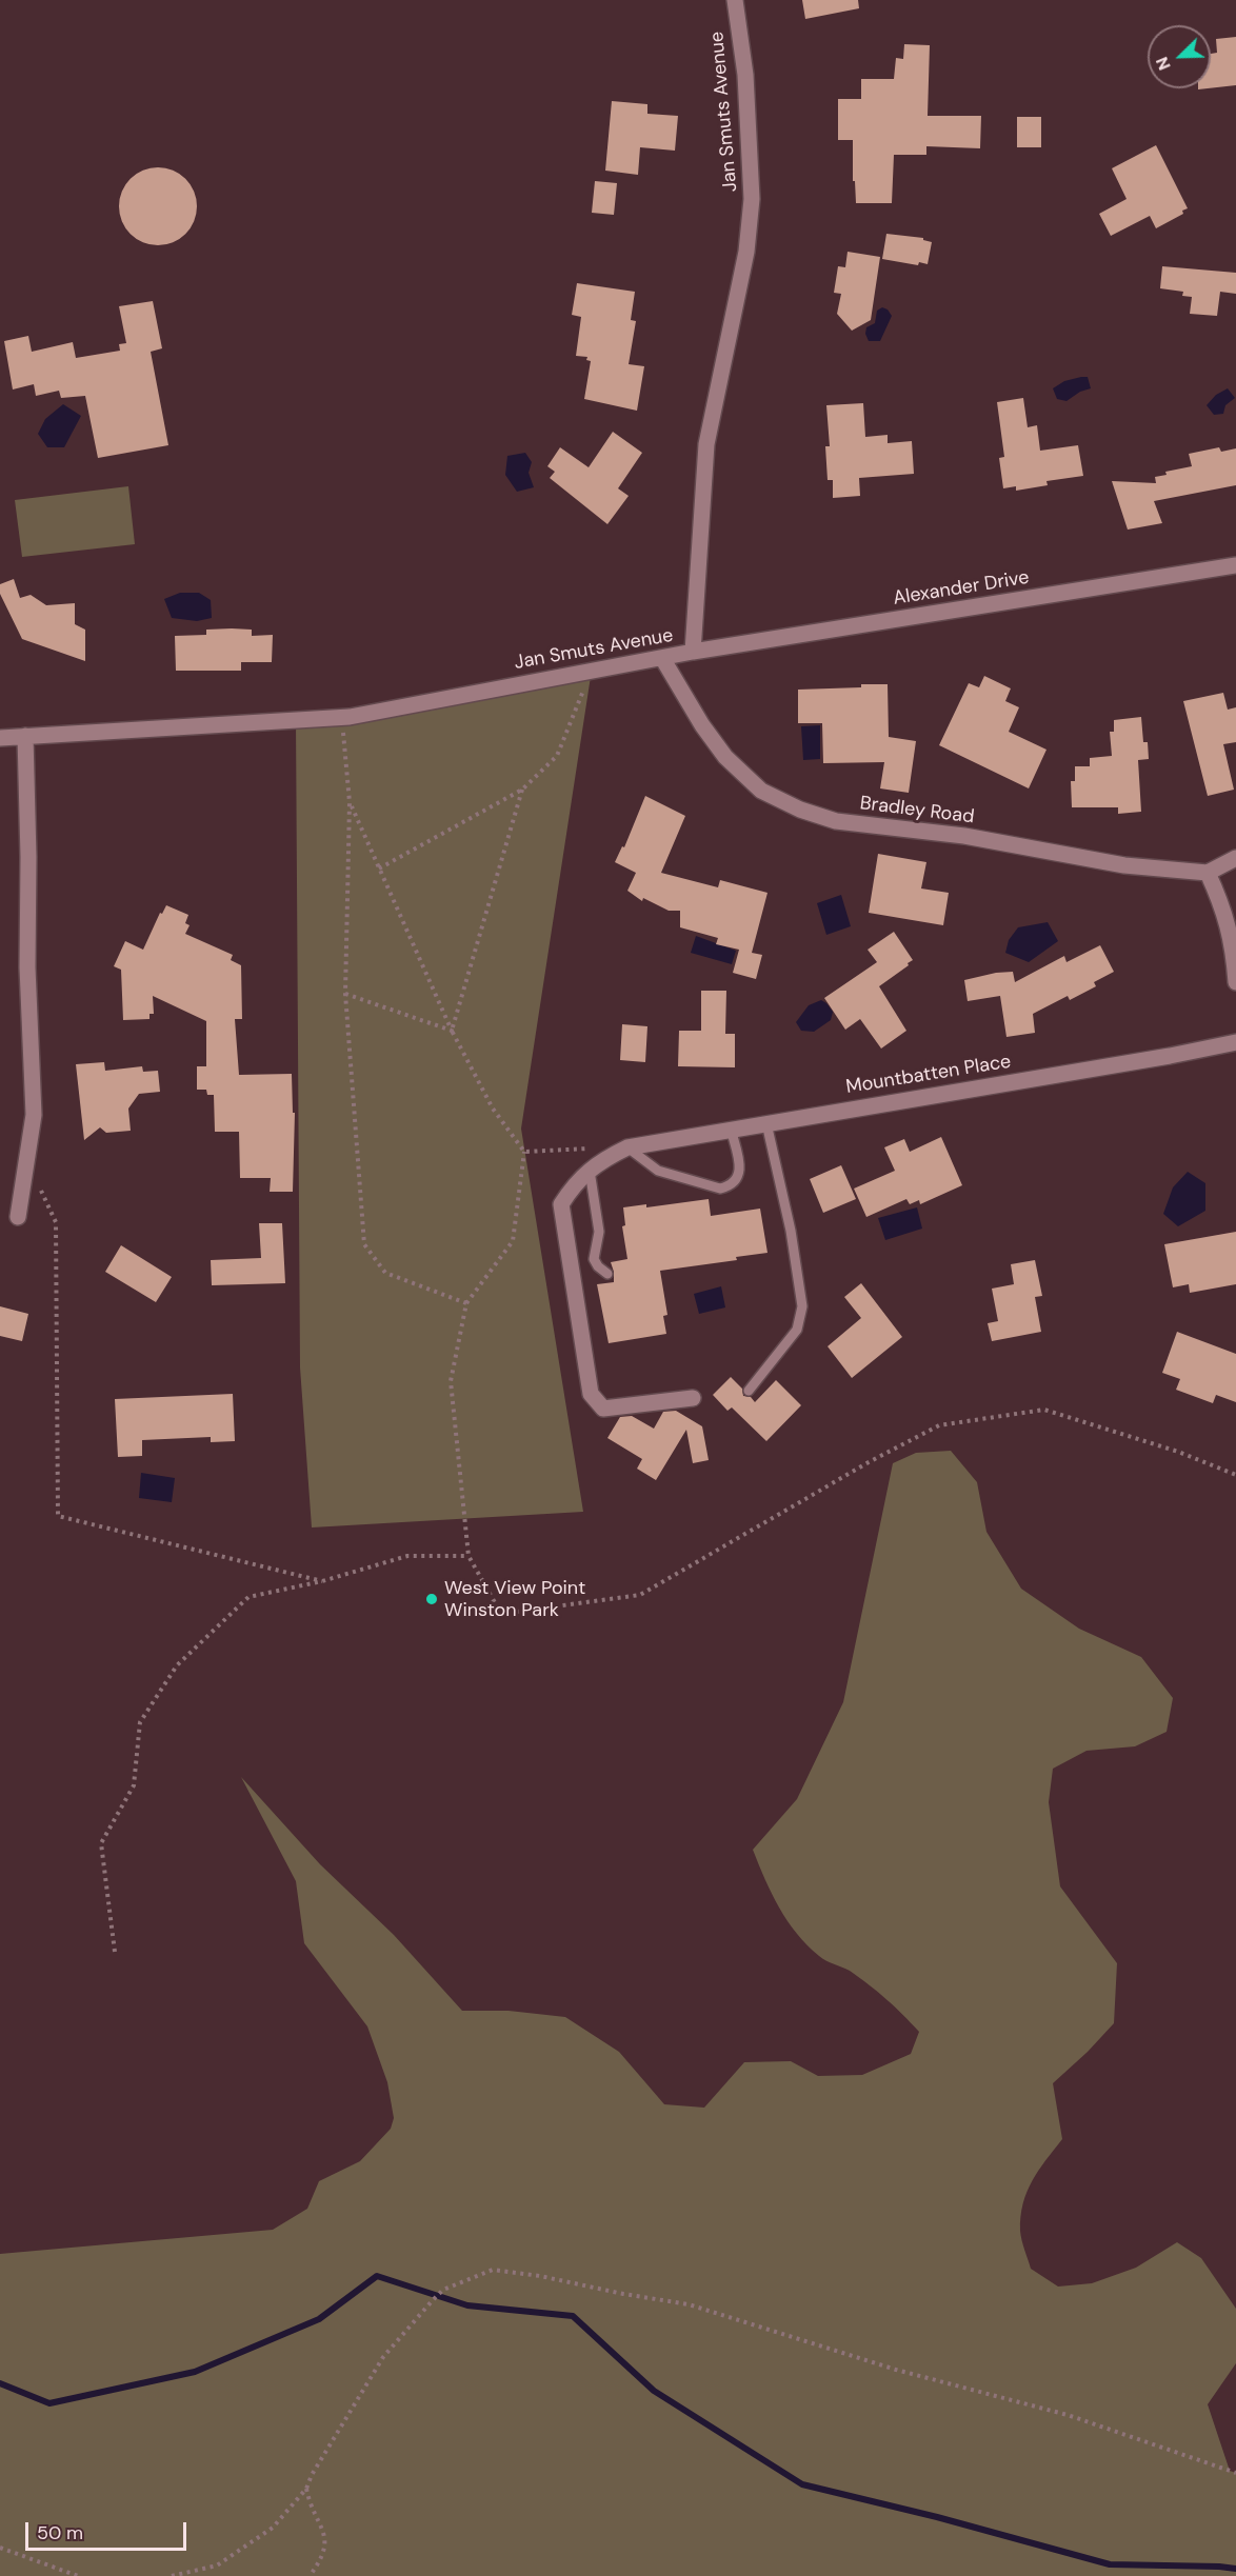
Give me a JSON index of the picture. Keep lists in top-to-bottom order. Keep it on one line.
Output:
{"streets":{"street":["Jan Smuts Avenue","Alexander Drive","Bradley Road","Mountbatten Place"]},"crossings":[["Jan Smuts Avenue","Alexander Drive"],["Jan Smuts Avenue","Bradley Road"]],"places":["West View Point Winston Park"],"scale_bar":"50 m","north":"bottom left"}
